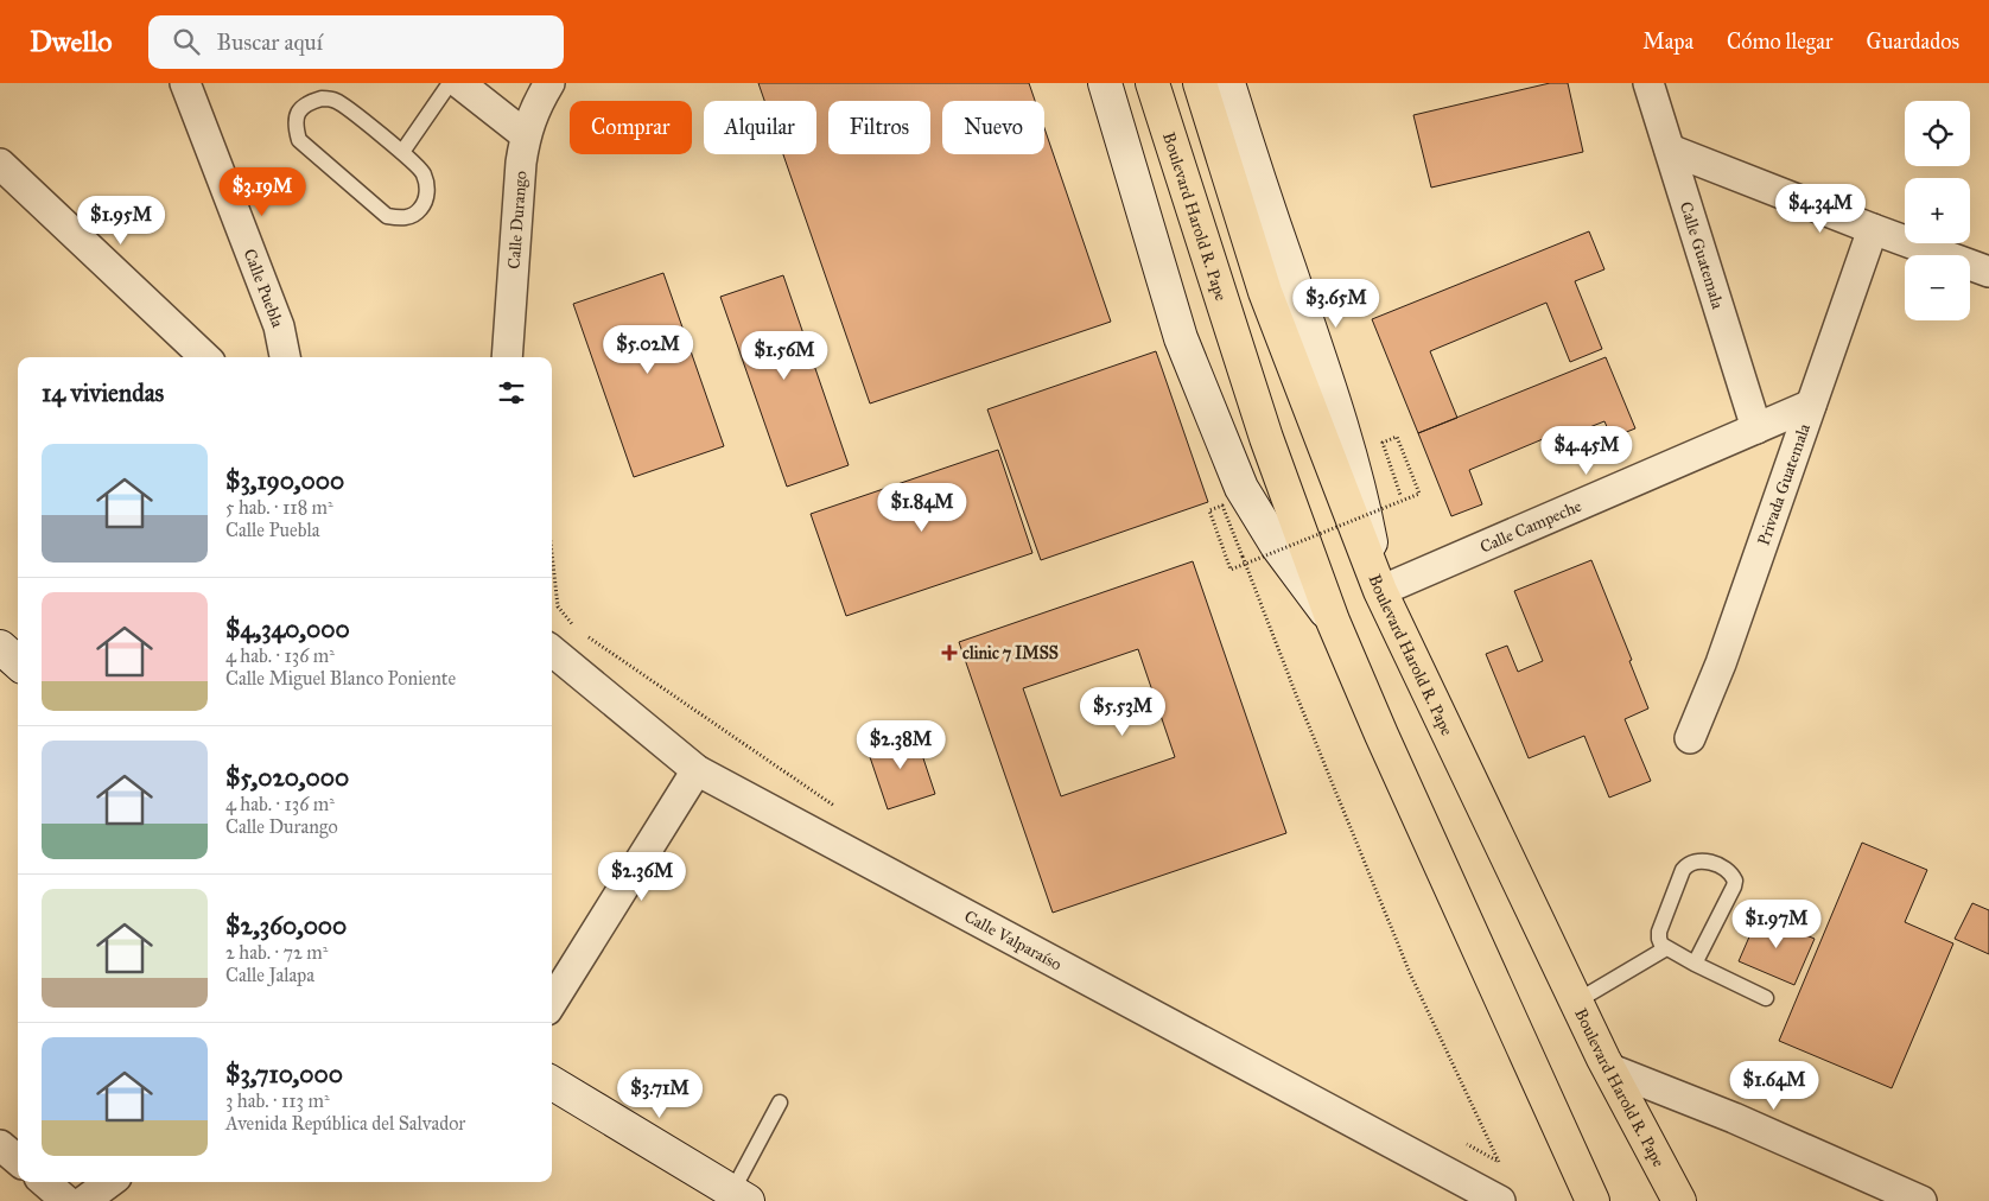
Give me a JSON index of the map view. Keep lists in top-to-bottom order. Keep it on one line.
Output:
{"streets":{"highway":["Boulevard Harold R. Pape"],"street":["Calle Durango","Calle Guatemala","Calle Puebla","Privada Guatemala","Calle Campeche","Calle Valparaíso"]},"crossings":[["Boulevard Harold R. Pape","Calle Campeche"],["Calle Guatemala","Calle Campeche"],["Privada Guatemala","Calle Campeche"]],"places":{"health":["clinic 7 IMSS"]},"page":{"header":"Dwello","search":"Buscar aquí","nav":["Mapa","Cómo llegar","Guardados"],"map_buttons":["+","−"],"chip":["Comprar","Alquilar","Filtros","Nuevo"],"price":["$3.19M","$4.34M","$1.95M","$3.65M","$5.02M","$1.56M","$4.45M","$1.84M","$5.53M","$2.38M","$2.36M","$1.97M","$1.64M","$3.71M"],"heading":"14 viviendas","list":[{"name":"$3,190,000","note":"5 hab. · 118 m² · Calle Puebla"},{"name":"$4,340,000","note":"4 hab. · 136 m² · Calle Miguel Blanco Poniente"},{"name":"$5,020,000","note":"4 hab. · 136 m² · Calle Durango"},{"name":"$2,360,000","note":"2 hab. · 72 m² · Calle Jalapa"},{"name":"$3,710,000","note":"3 hab. · 113 m² · Avenida República del Salvador"}]}}
